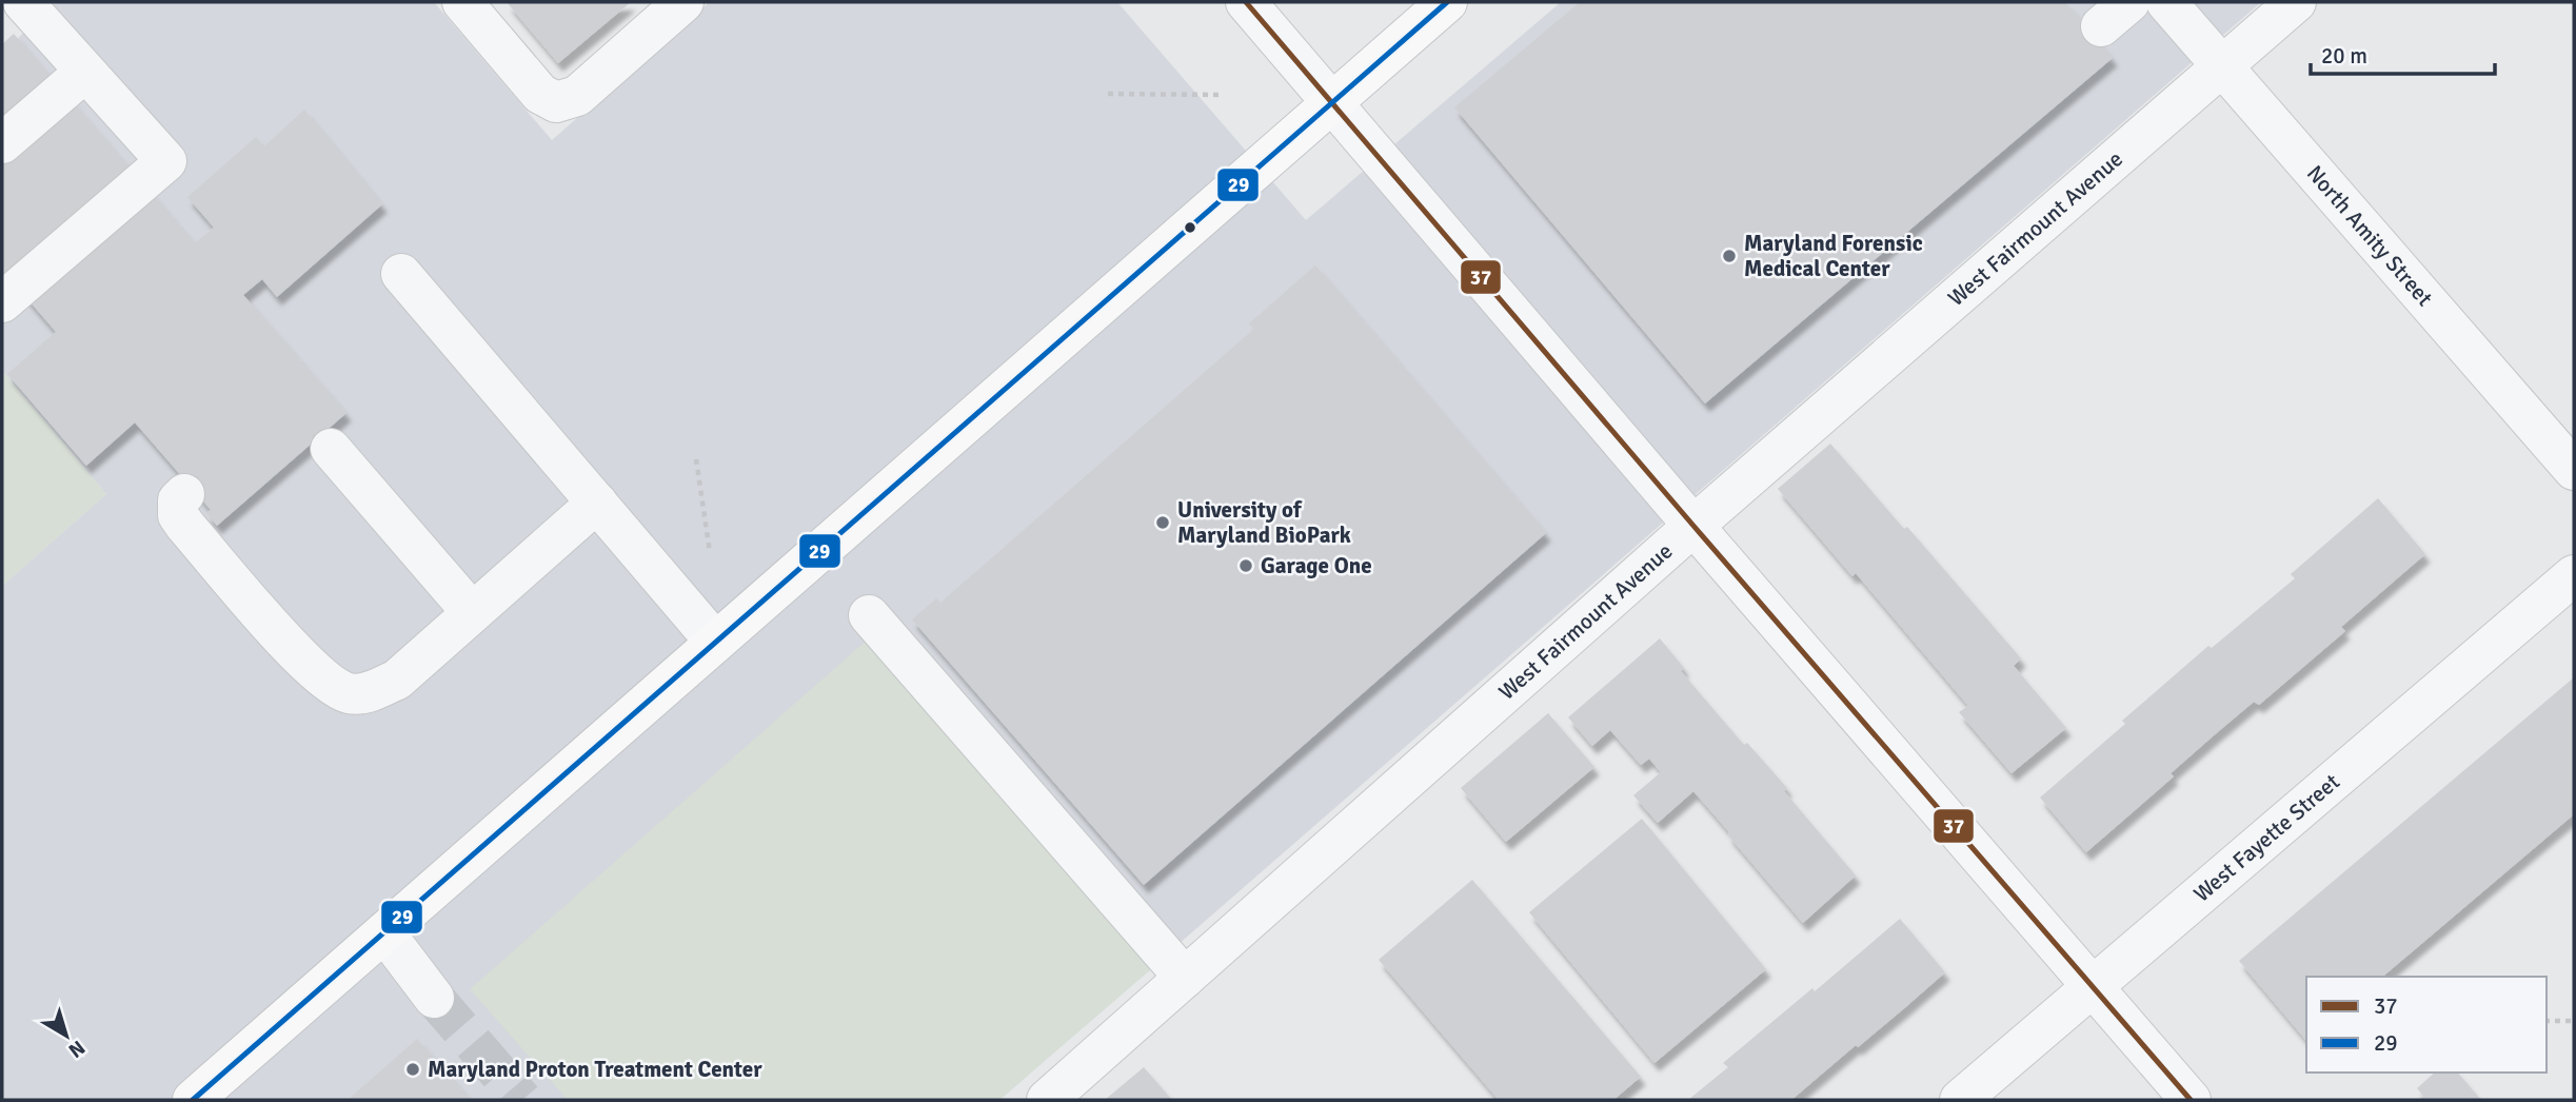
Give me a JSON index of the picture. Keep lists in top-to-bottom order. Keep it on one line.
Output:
{"streets":{"street":["West Fairmount Avenue","North Amity Street","West Fayette Street"]},"crossings":[["West Fairmount Avenue","North Amity Street"]],"places":["Maryland Forensic Medical Center","University of Maryland BioPark","Garage One","Maryland Proton Treatment Center"],"lines":["transit line 37","transit line 29"],"legend":["37","29"],"scale_bar":"20 m","north":"bottom right"}
